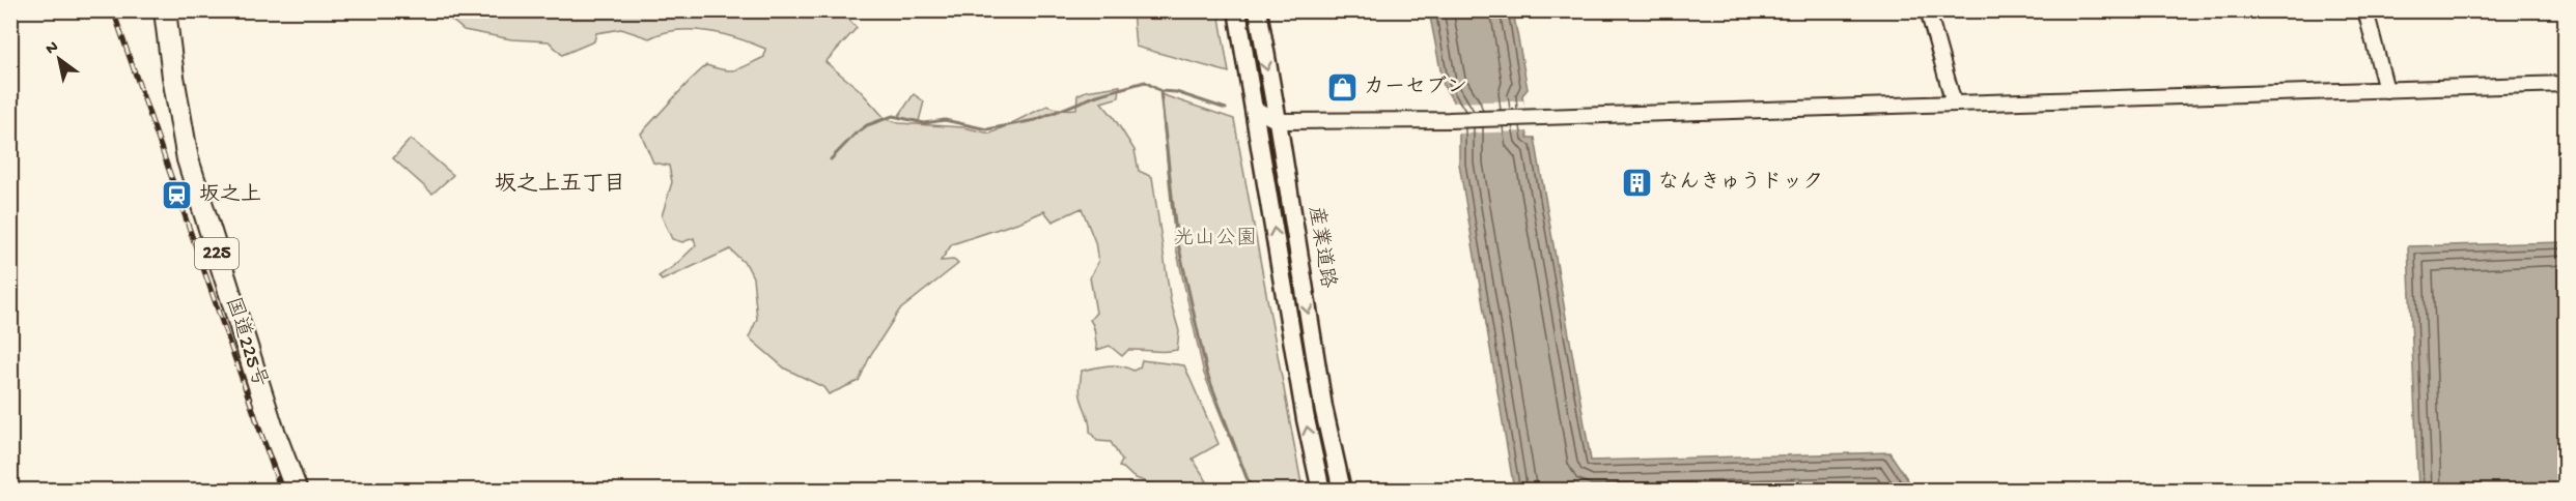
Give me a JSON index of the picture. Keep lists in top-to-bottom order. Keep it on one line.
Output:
{"streets":{"highway":["225","国道225号"],"main road":["産業道路"]},"districts":["坂之上五丁目"],"parks":["光山公園"],"places":{"shop":["カーセブン"],"building":["なんきゅうドック"],"station":["坂之上"]},"north":"top left"}
